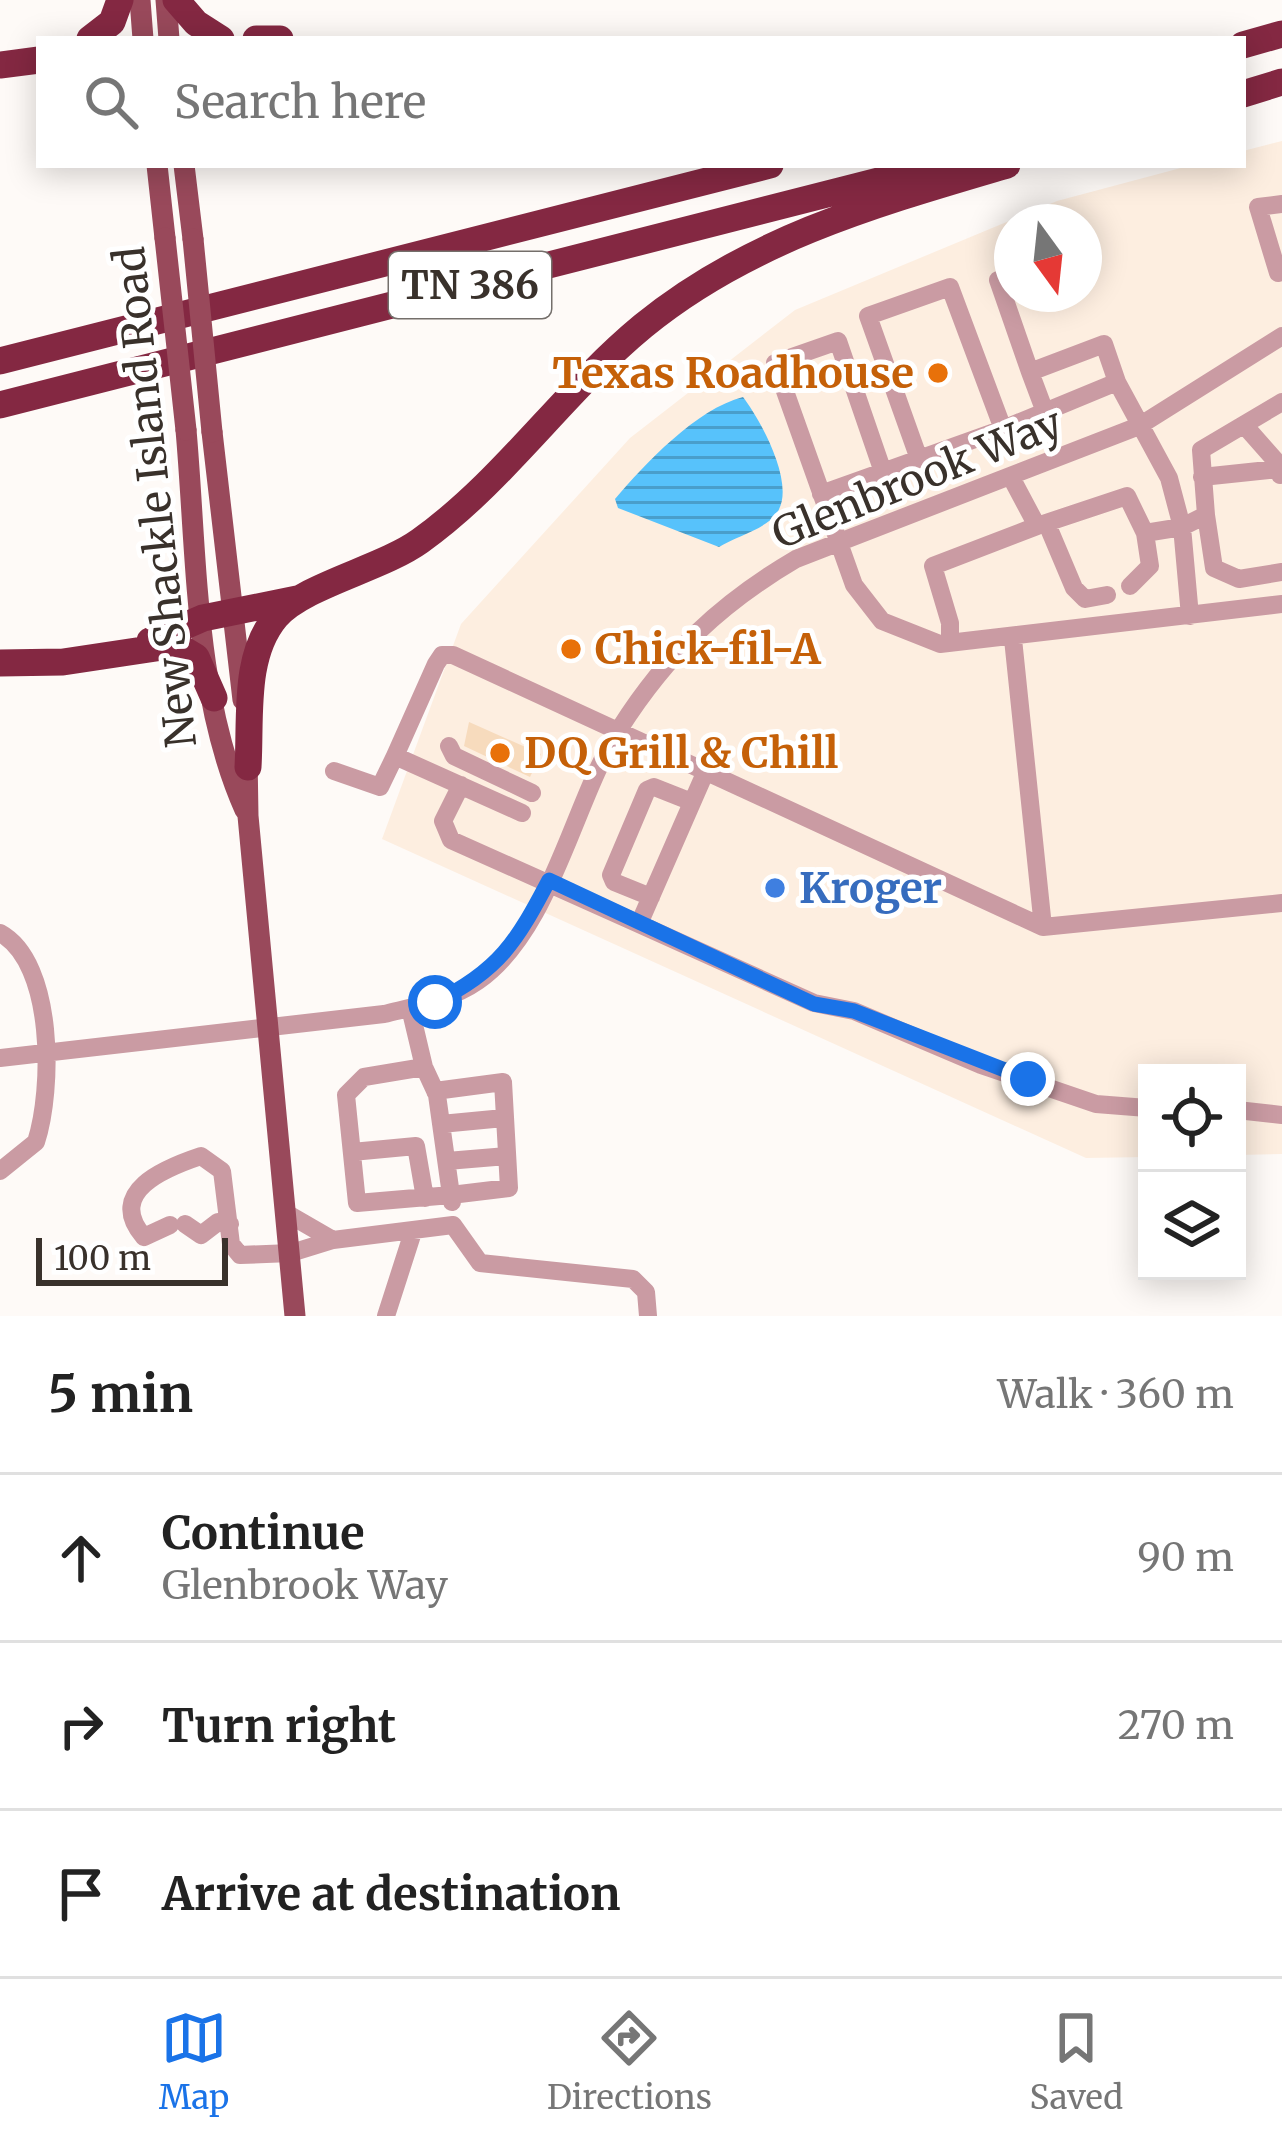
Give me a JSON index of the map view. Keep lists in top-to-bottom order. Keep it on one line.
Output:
{"streets":{"highway":["TN 386"],"main road":["New Shackle Island Road"],"street":["Glenbrook Way"]},"crossings":[["Glenbrook Way","New Shackle Island Road"]],"places":["Texas Roadhouse","Chick-fil-A","DQ Grill & Chill","Kroger"],"scale_bar":"100 m","north":"bottom","page":{"search":"Search here","scale":"100 m","heading":["5 min","Walk · 360 m"],"list":[["Continue","Glenbrook Way","90 m"],["Turn right","270 m"],"Arrive at destination"],"nav":["Map","Directions","Saved"]}}
